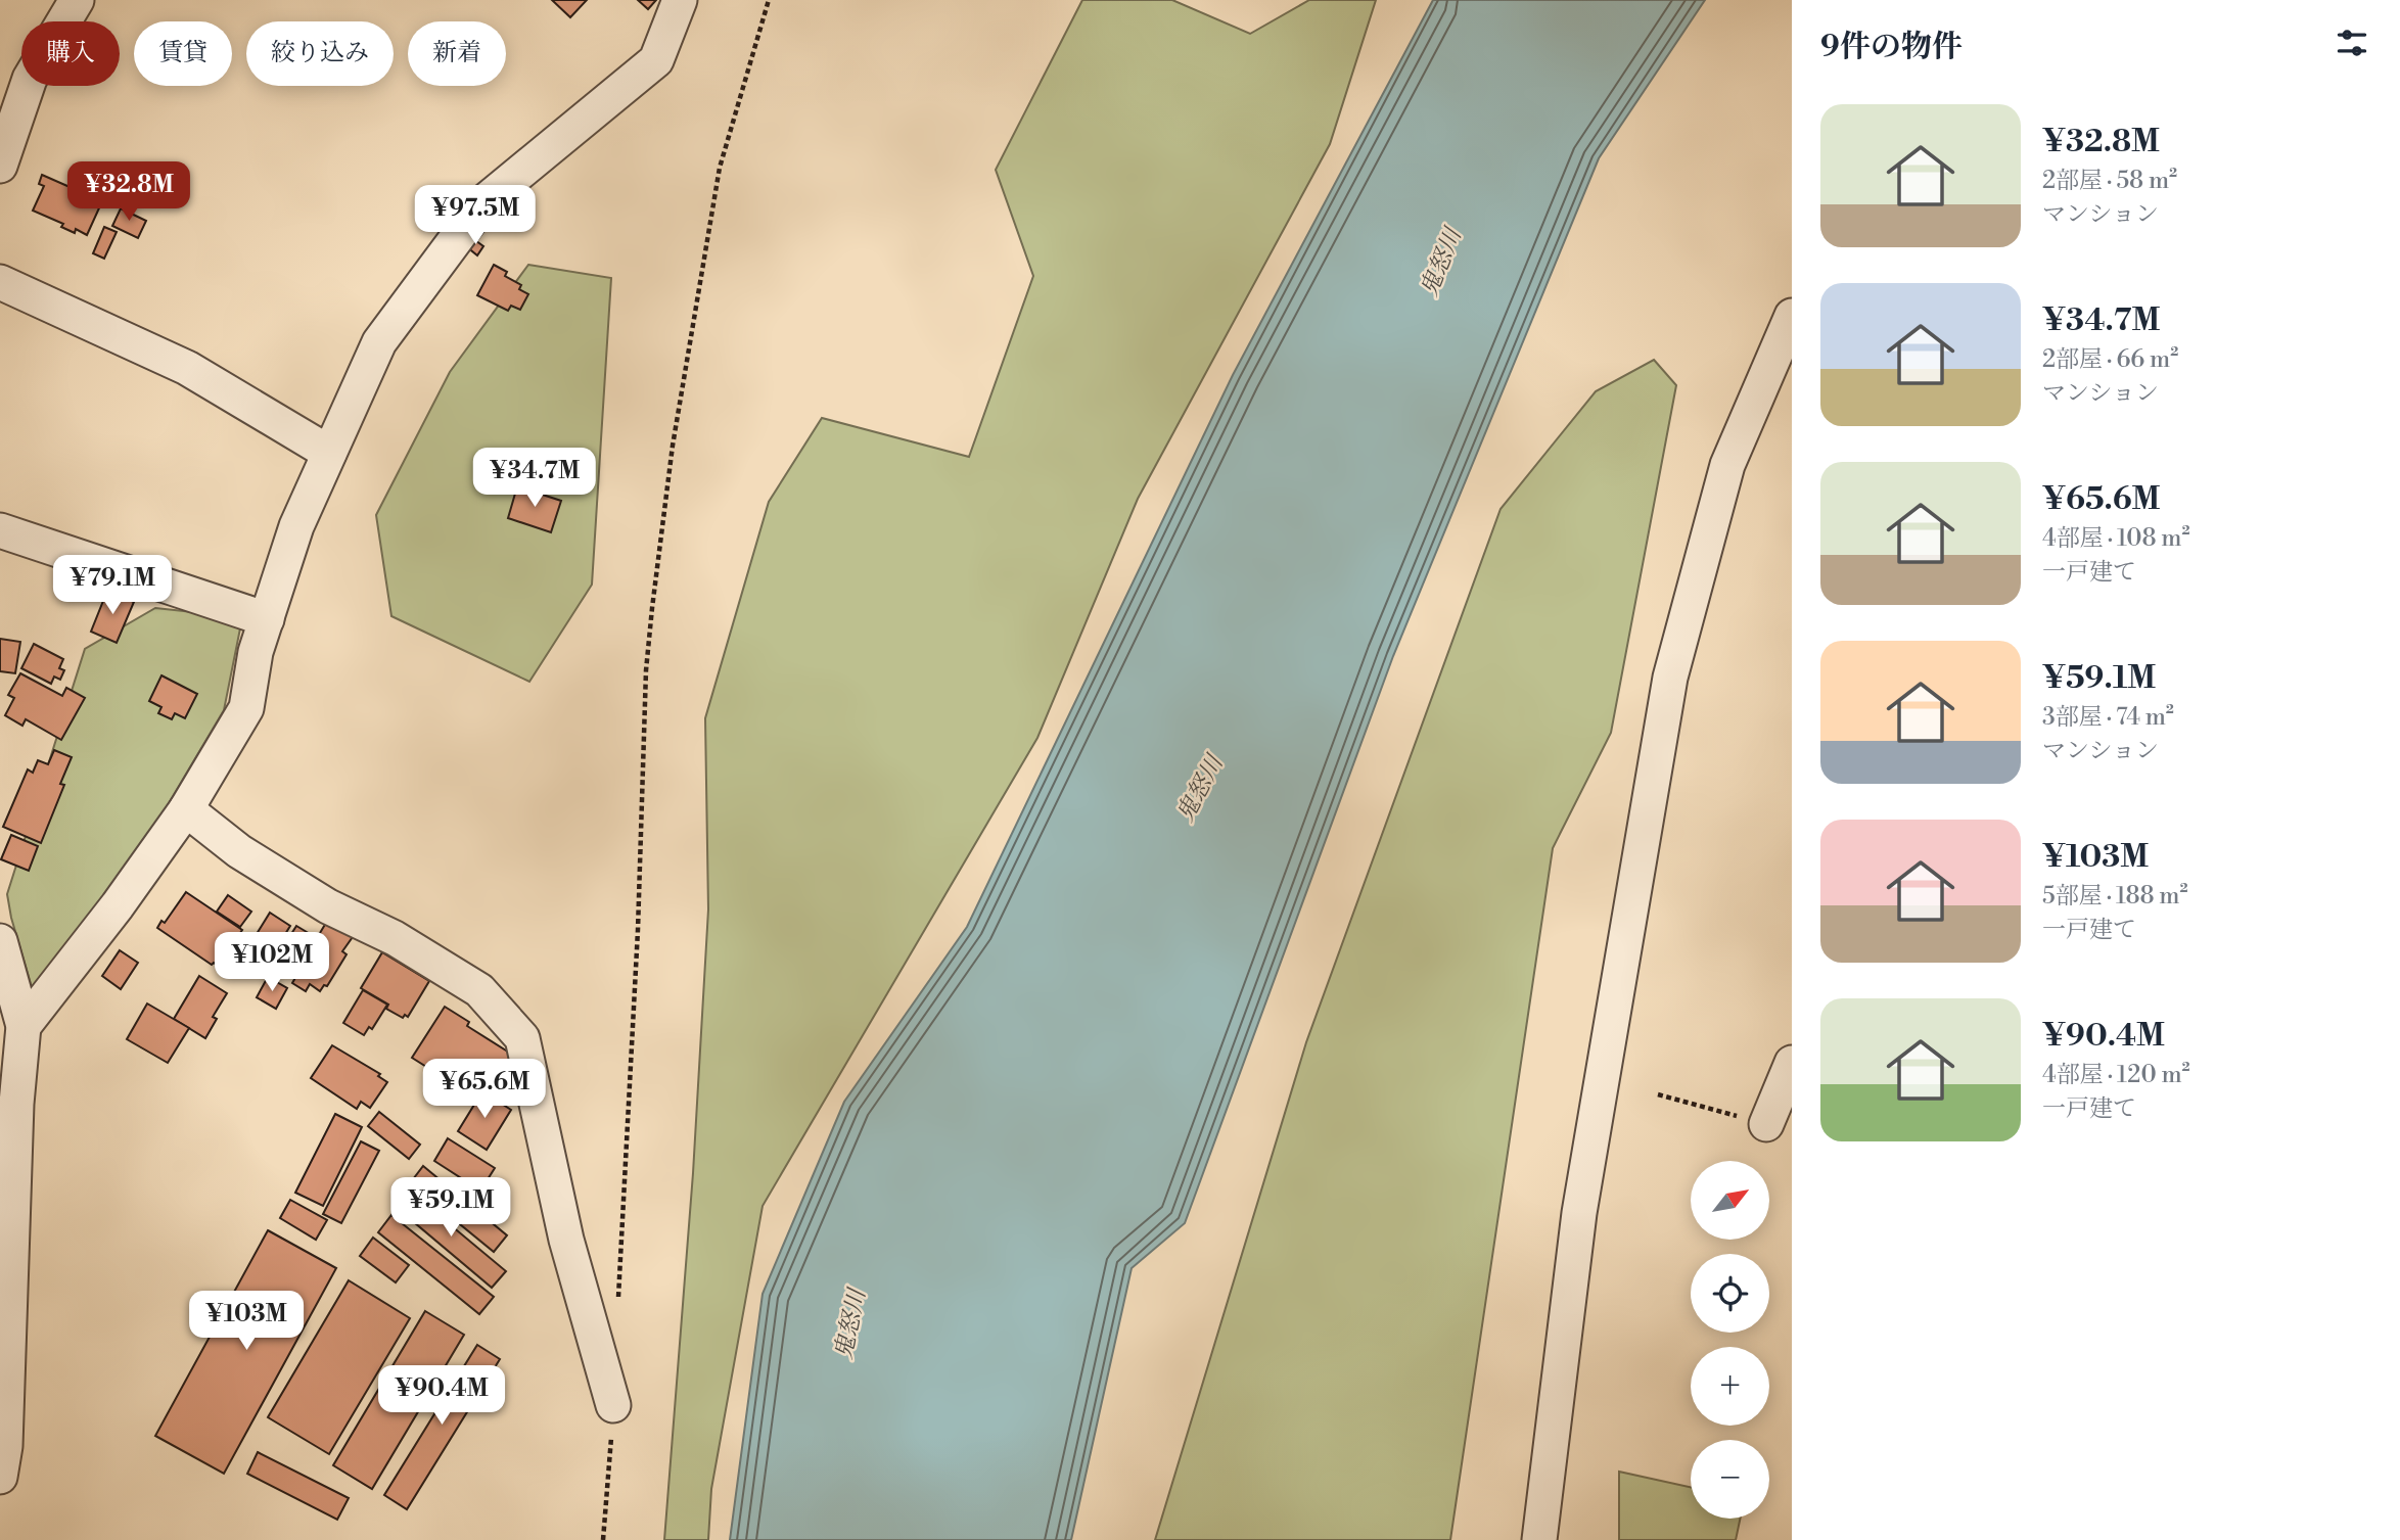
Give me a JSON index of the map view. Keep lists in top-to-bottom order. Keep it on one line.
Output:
{"water":["鬼怒川"],"north":"top right","page":{"heading":"9件の物件","chip":["購入","賃貸","絞り込み","新着"],"list":[{"name":"¥32.8M","note":"2部屋 · 58 m² · マンション"},{"name":"¥34.7M","note":"2部屋 · 66 m² · マンション"},{"name":"¥65.6M","note":"4部屋 · 108 m² · 一戸建て"},{"name":"¥59.1M","note":"3部屋 · 74 m² · マンション"},{"name":"¥103M","note":"5部屋 · 188 m² · 一戸建て"},{"name":"¥90.4M","note":"4部屋 · 120 m² · 一戸建て"}],"price":["¥32.8M","¥97.5M","¥34.7M","¥79.1M","¥102M","¥65.6M","¥59.1M","¥103M","¥90.4M"],"map_buttons":["+","−"]}}
